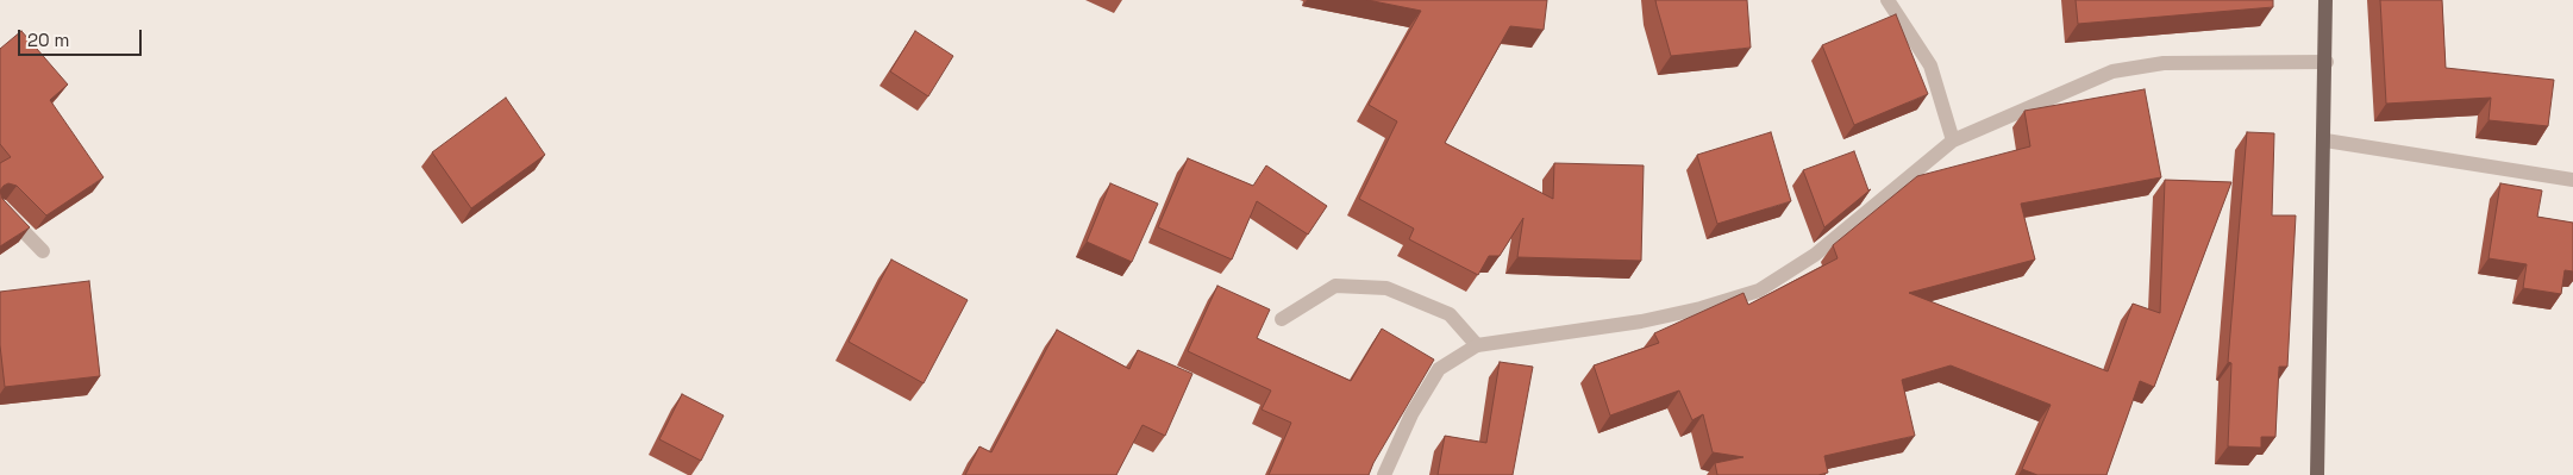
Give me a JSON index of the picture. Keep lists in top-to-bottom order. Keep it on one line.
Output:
{"scale_bar":"20 m"}
